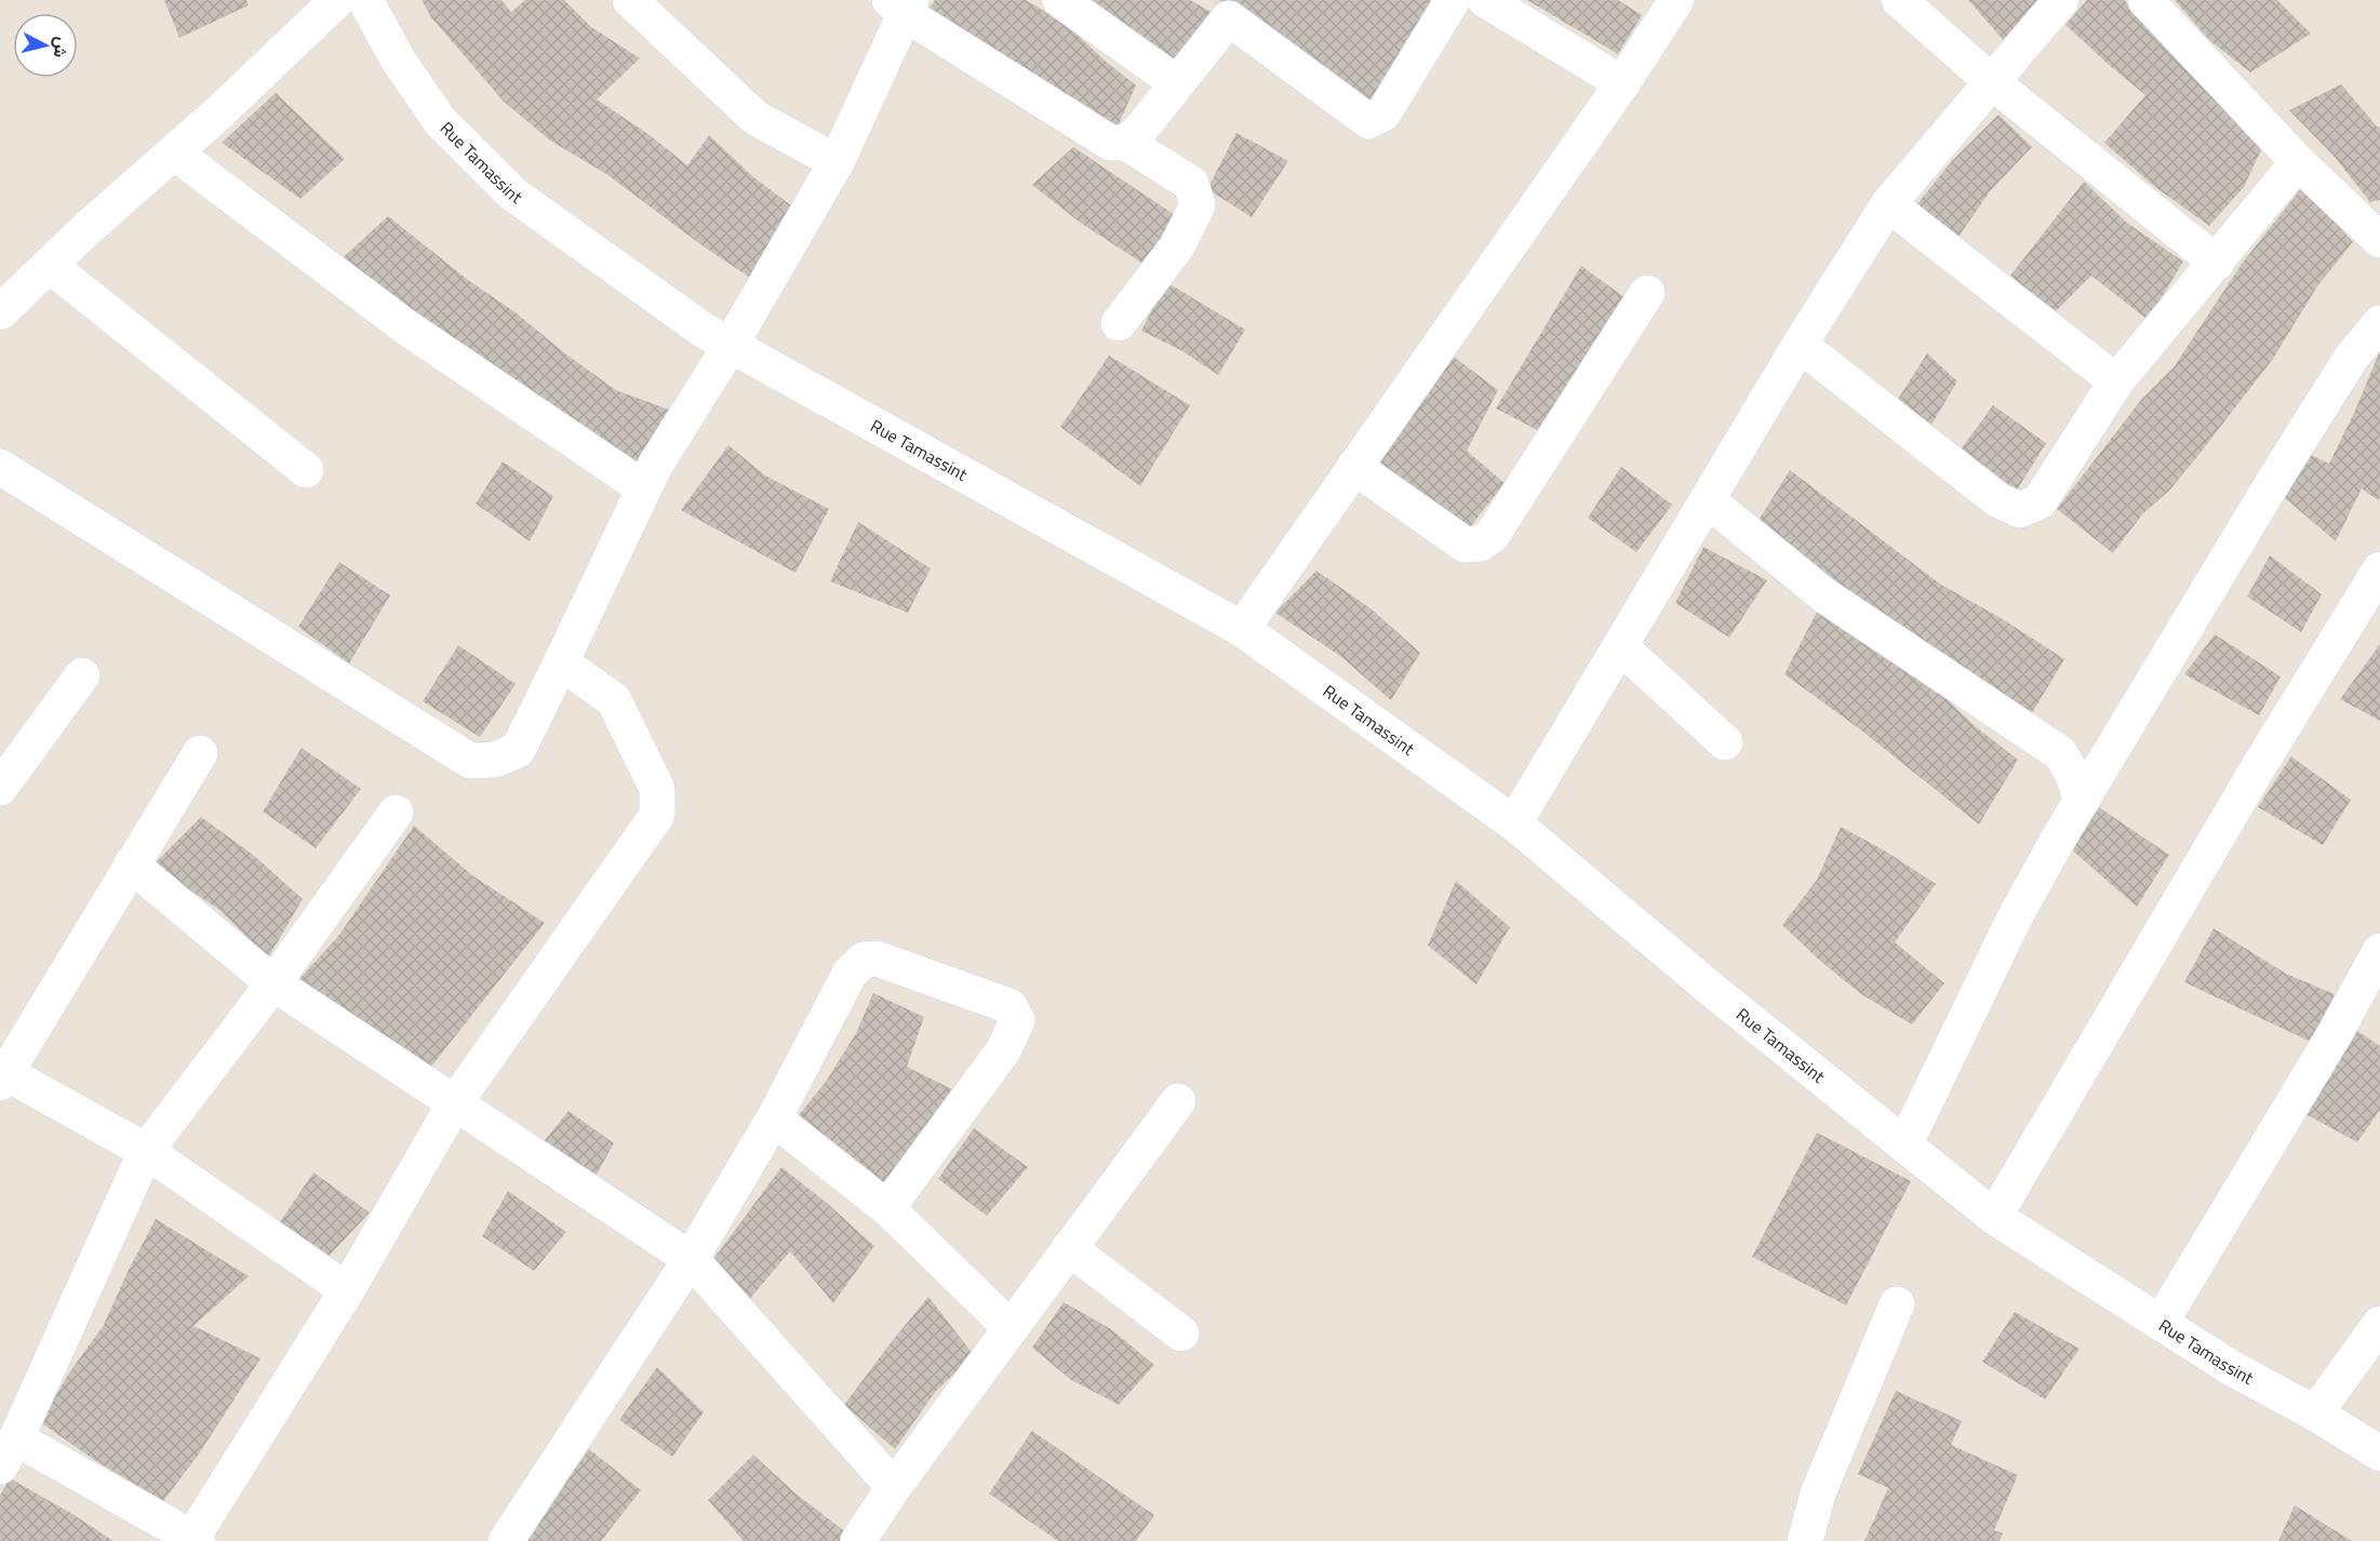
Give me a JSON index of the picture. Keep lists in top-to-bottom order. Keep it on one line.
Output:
{"streets":{"street":["Rue Tamassint"]},"north":"right"}
